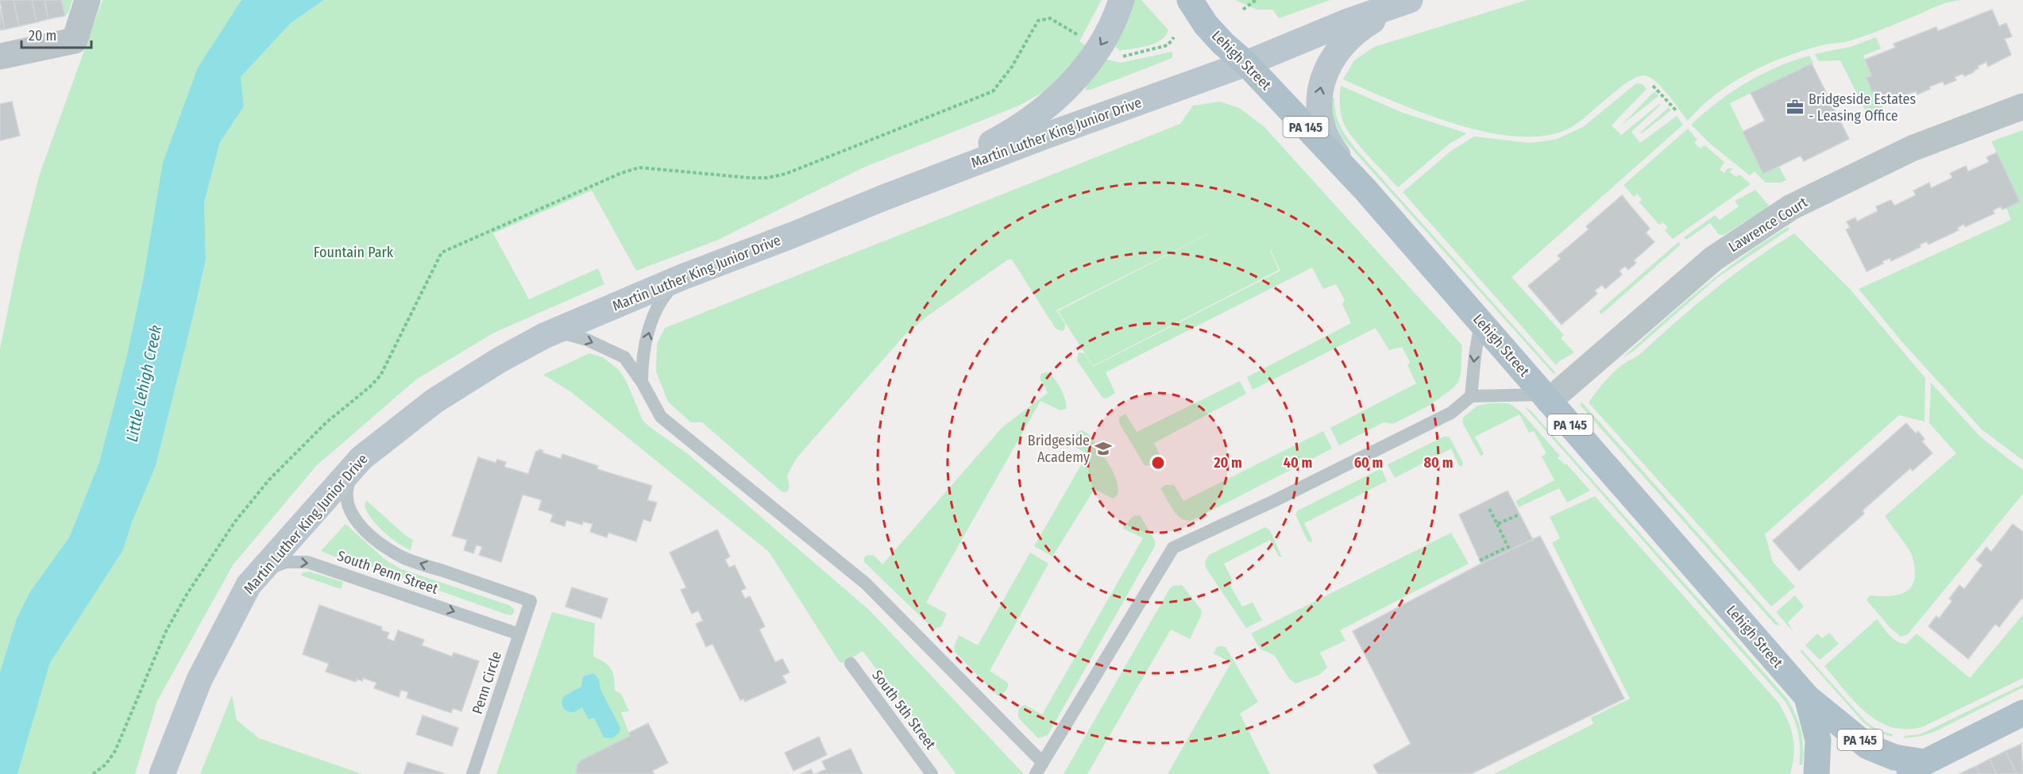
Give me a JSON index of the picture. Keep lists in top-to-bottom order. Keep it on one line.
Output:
{"streets":{"main road":["Lehigh Street","PA 145","Martin Luther King Junior Drive"],"street":["Lawrence Court"],"lane":["South Penn Street","Penn Circle","South 5th Street"]},"crossings":[["Lehigh Street","Martin Luther King Junior Drive"],["Lehigh Street","Lawrence Court"],["Martin Luther King Junior Drive","South Penn Street"],["South Penn Street","Penn Circle"]],"water":["Little Lehigh Creek"],"parks":["Fountain Park"],"places":{"office":["Bridgeside Estates - Leasing Office"],"school or university":["Bridgeside Academy"]},"scale_bar":"20 m","rings":["20 m","40 m","60 m","80 m"]}
